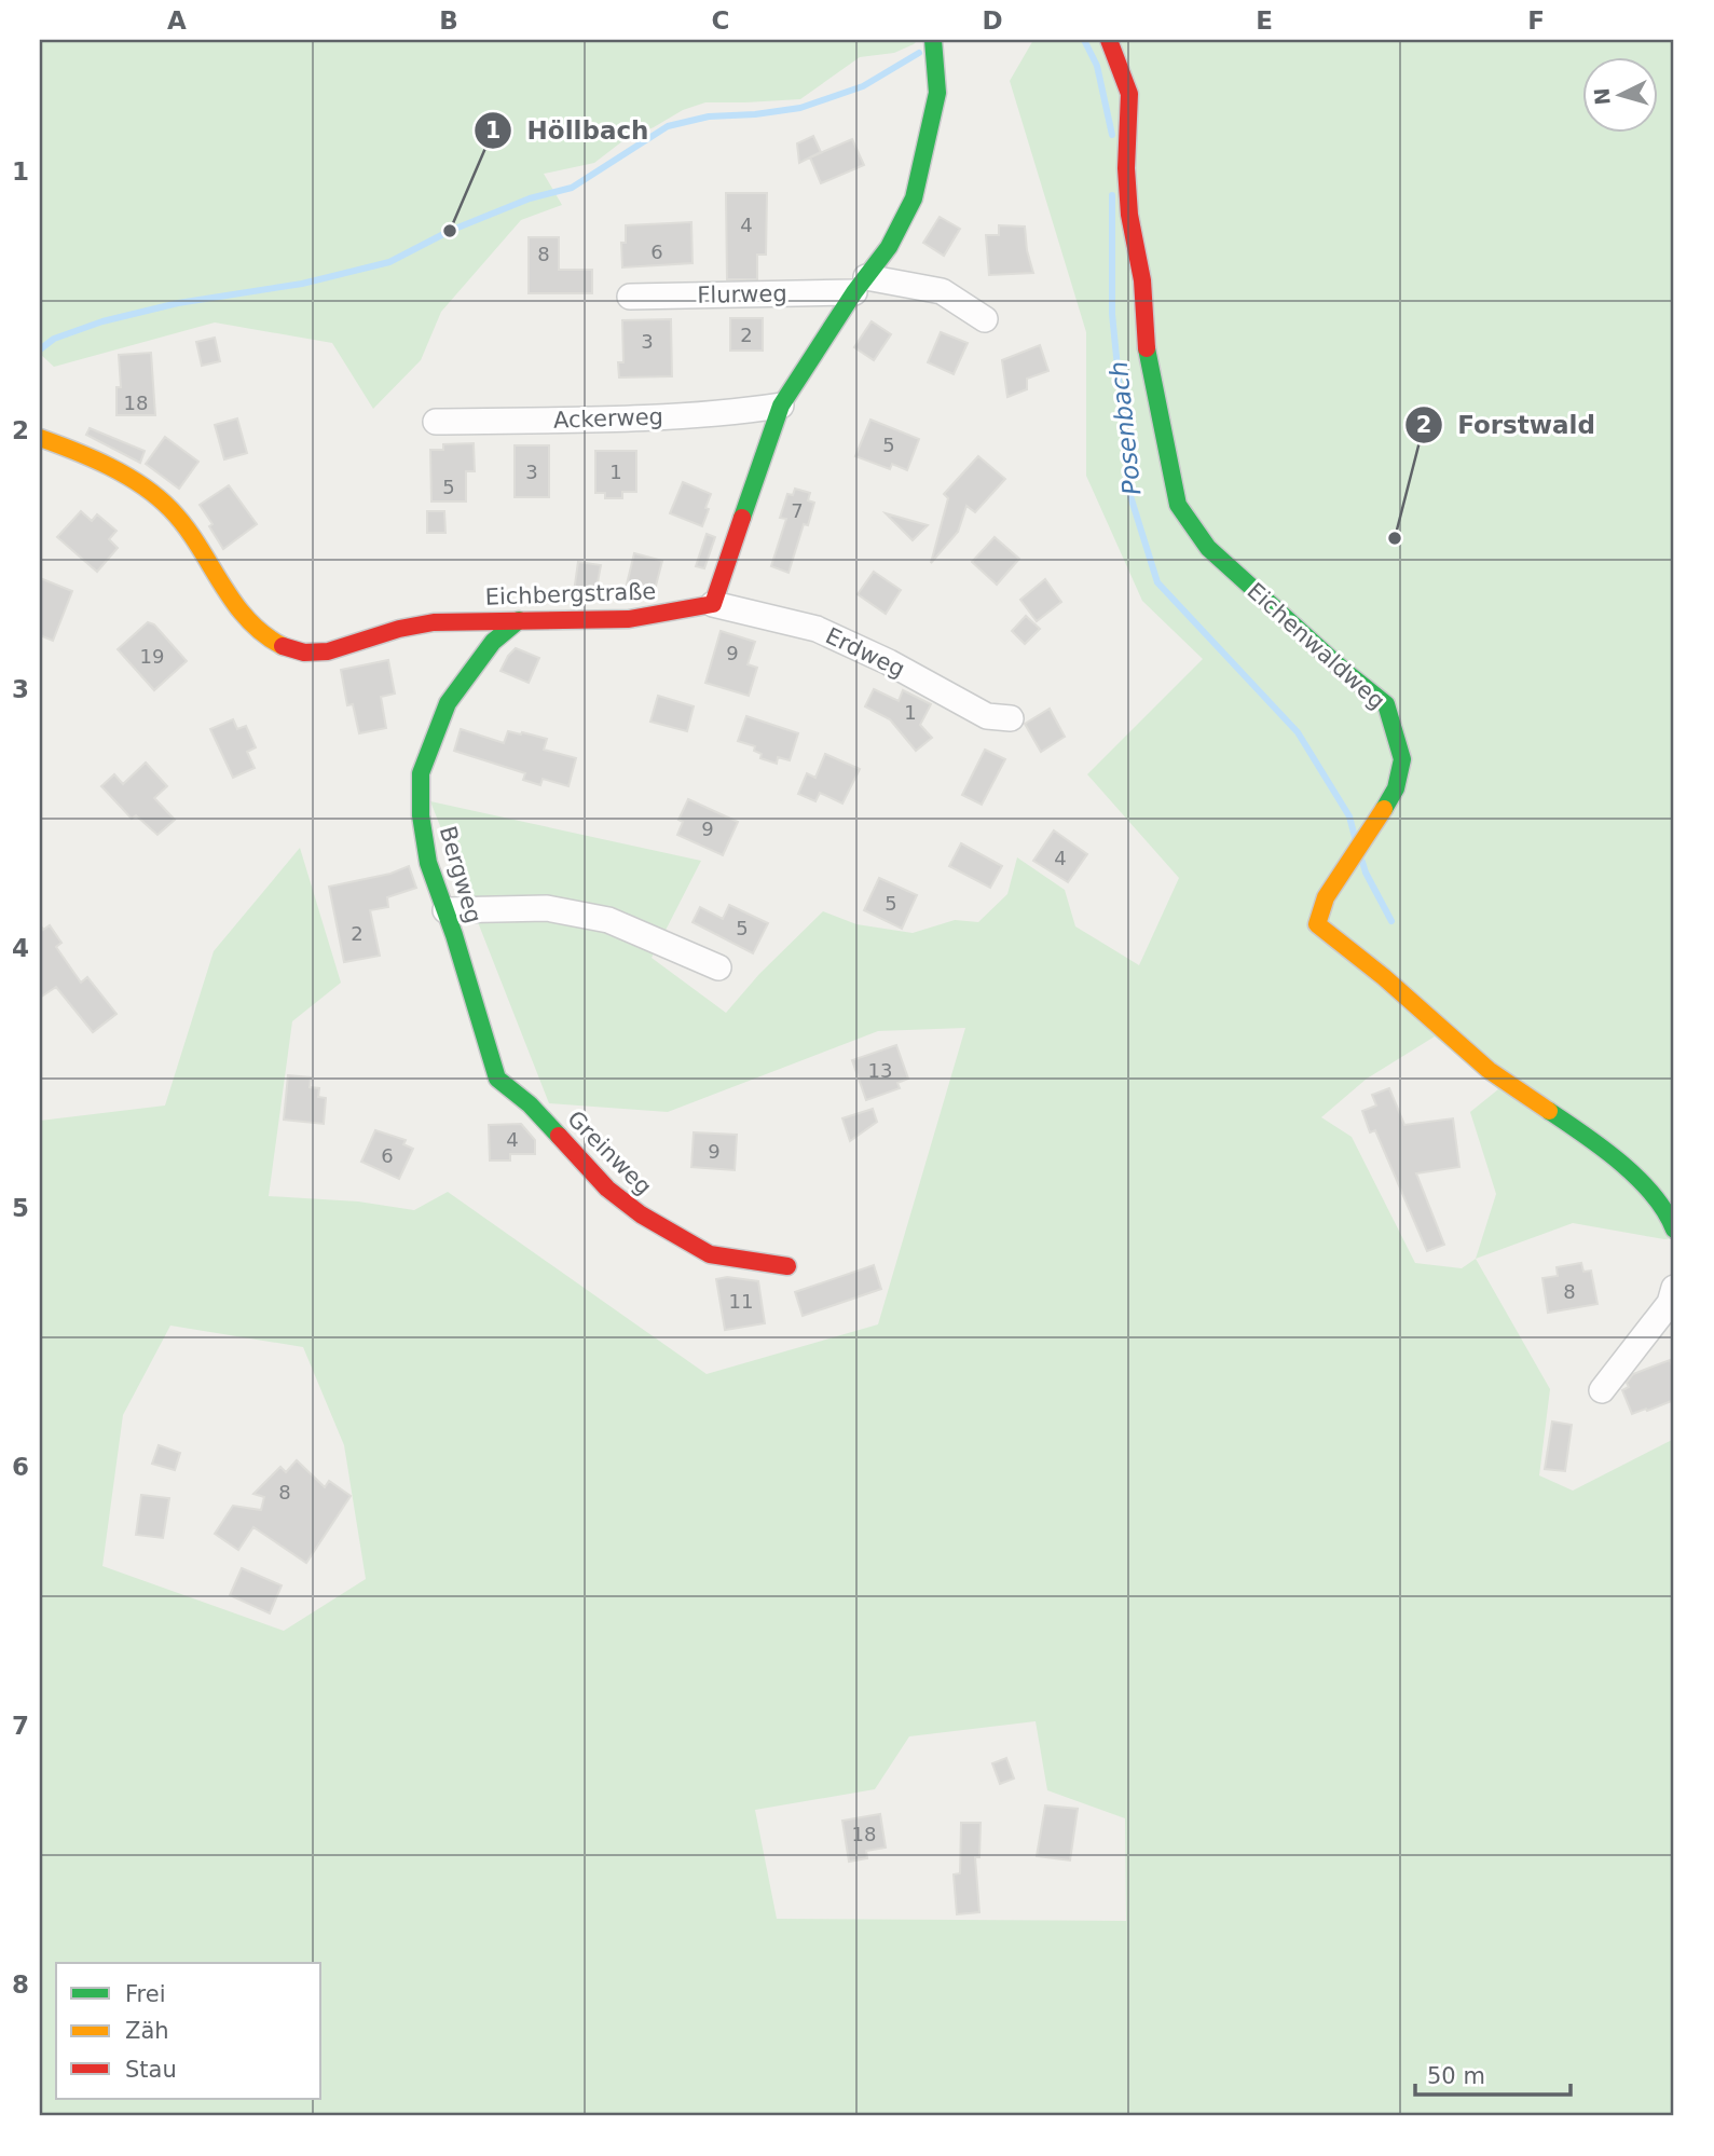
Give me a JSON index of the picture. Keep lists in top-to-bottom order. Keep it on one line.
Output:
{"streets":{"street":["Flurweg","Ackerweg","Eichbergstraße","Eichenwaldweg","Erdweg","Bergweg","Greinweg"]},"crossings":[["Eichbergstraße","Erdweg"],["Eichbergstraße","Bergweg"],["Bergweg","Greinweg"]],"water":["Posenbach"],"places":["Höllbach","Forstwald"],"house_numbers":["4","6","8","2","3","18","5","3","1","5","7","9","19","1","9","4","5","5","2","13","4","9","6","8","11","8","18"],"legend":["Frei","Zäh","Stau"],"scale_bar":"50 m","north":"left","grid":{"columns":["A","B","C","D","E","F"],"rows":["1","2","3","4","5","6","7","8"]}}
